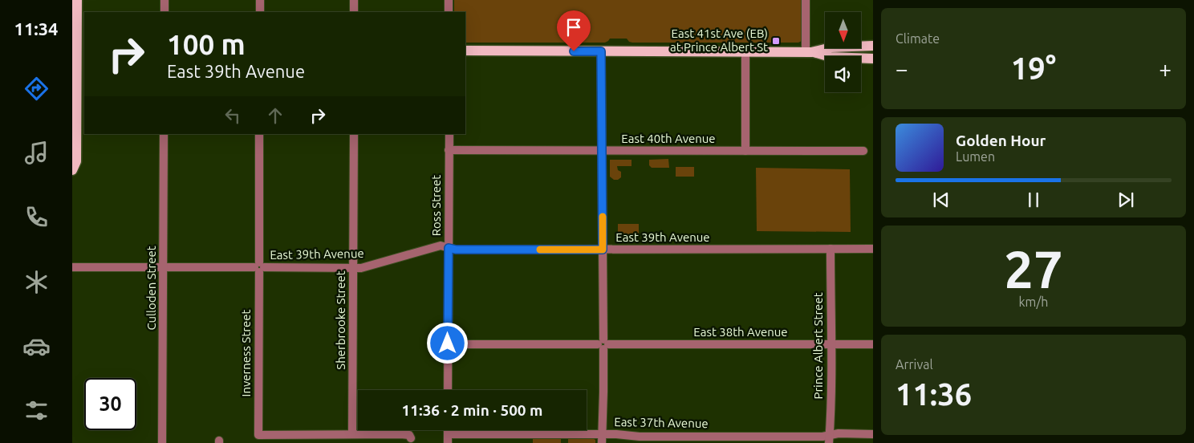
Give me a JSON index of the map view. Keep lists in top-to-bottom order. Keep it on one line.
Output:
{"streets":{"street":["East 40th Avenue","Ross Street","East 39th Avenue","Culloden Street","Sherbrooke Street","East 38th Avenue","Prince Albert Street","Inverness Street","East 37th Avenue"]},"crossings":[["East 40th Avenue","Ross Street"],["Ross Street","East 39th Avenue"],["Ross Street","East 38th Avenue"],["East 39th Avenue","Culloden Street"],["East 39th Avenue","Sherbrooke Street"],["East 39th Avenue","Prince Albert Street"],["East 39th Avenue","Inverness Street"],["East 38th Avenue","Prince Albert Street"],["Prince Albert Street","East 37th Avenue"]],"places":{"transit":["East 41st Ave (EB) at Prince Albert St"]},"north":"bottom","page":{"tabs":"11:34","tile":["Climate",["27","km/h"],["Arrival","11:36"]],"turn":["100 m","East 39th Avenue"],"heat":["−","19°","+"],"song":["Golden Hour","Lumen"],"limit":"30","trip":"11:36 · 2 min · 500 m"}}
